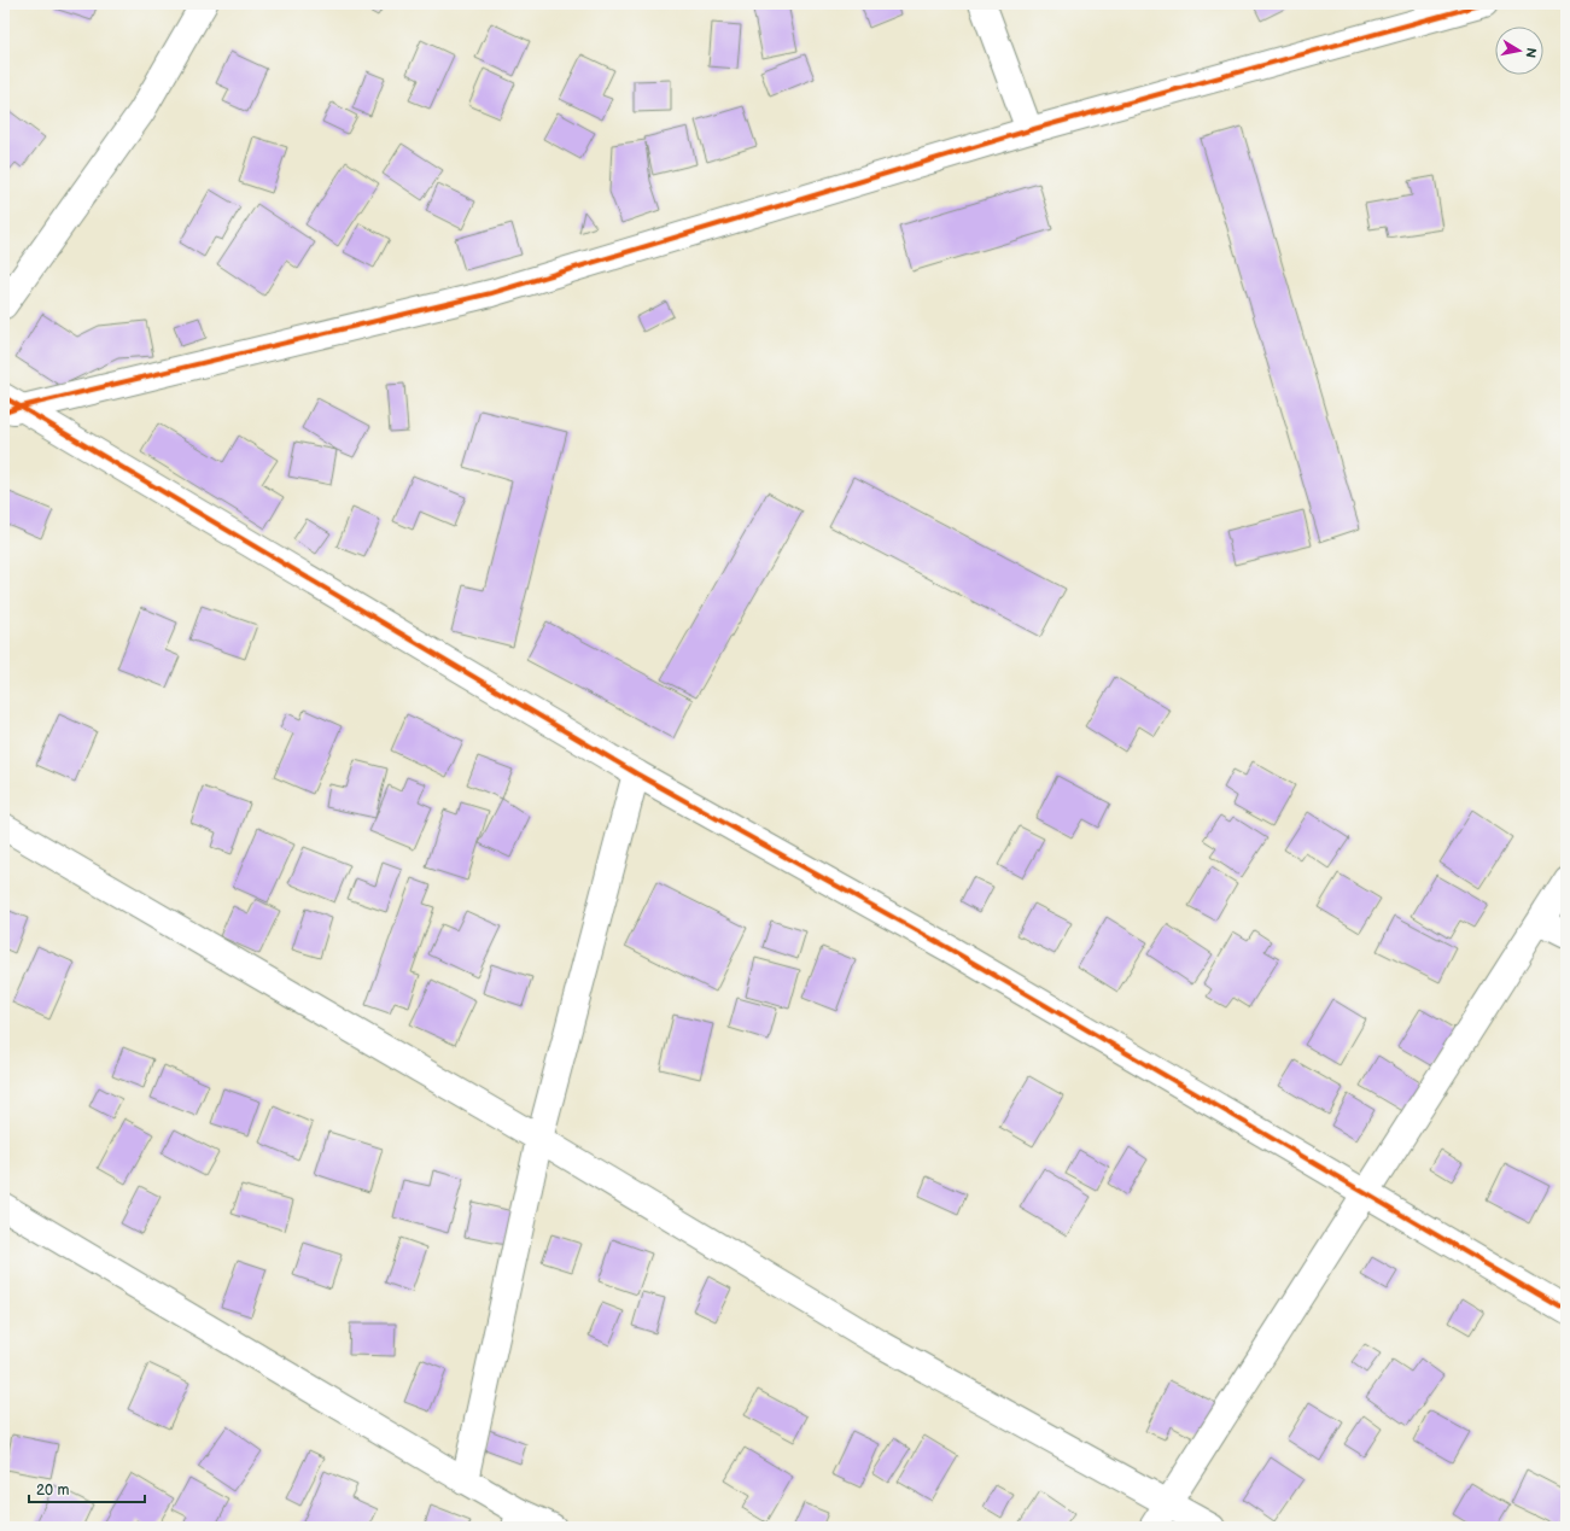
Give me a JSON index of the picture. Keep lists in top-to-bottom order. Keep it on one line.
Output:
{"scale_bar":"20 m","north":"right"}
